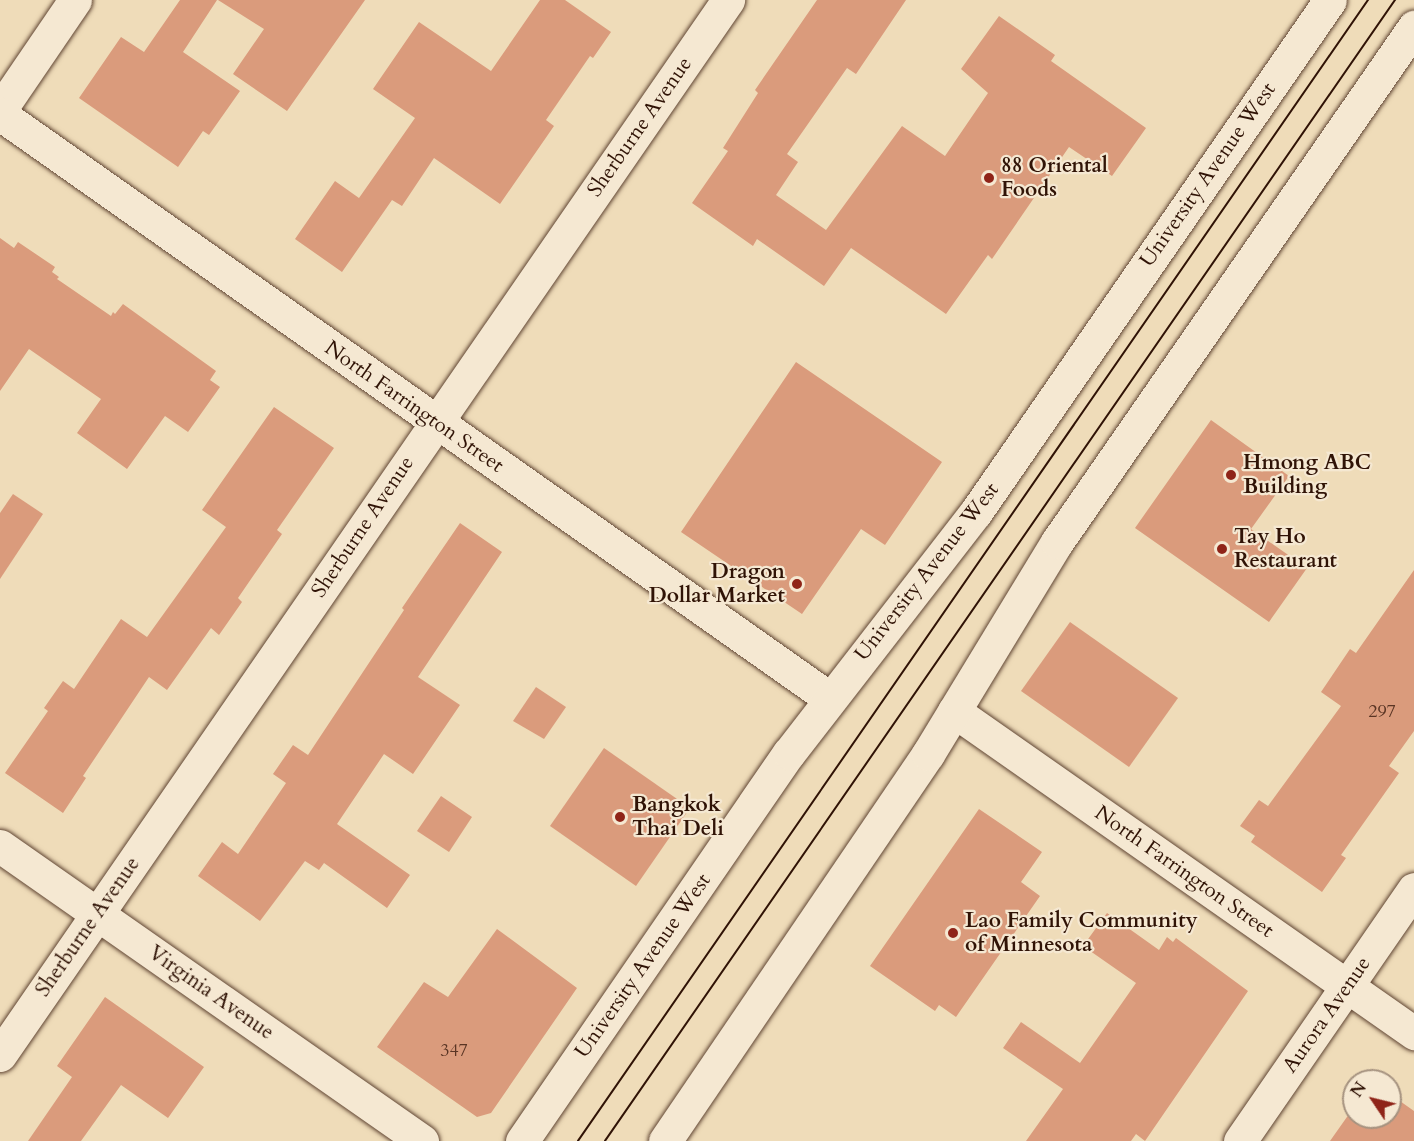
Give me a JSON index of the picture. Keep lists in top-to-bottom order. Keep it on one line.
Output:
{"streets":{"street":["Sherburne Avenue","University Avenue West","North Farrington Street","Virginia Avenue","Aurora Avenue"]},"crossings":[["Sherburne Avenue","North Farrington Street"],["Sherburne Avenue","Virginia Avenue"],["University Avenue West","North Farrington Street"],["North Farrington Street","Aurora Avenue"]],"places":["88 Oriental Foods","Hmong ABC Building","Tay Ho Restaurant","Dragon Dollar Market","Bangkok Thai Deli","Lao Family Community of Minnesota"],"house_numbers":["297","347"],"north":"top left"}
